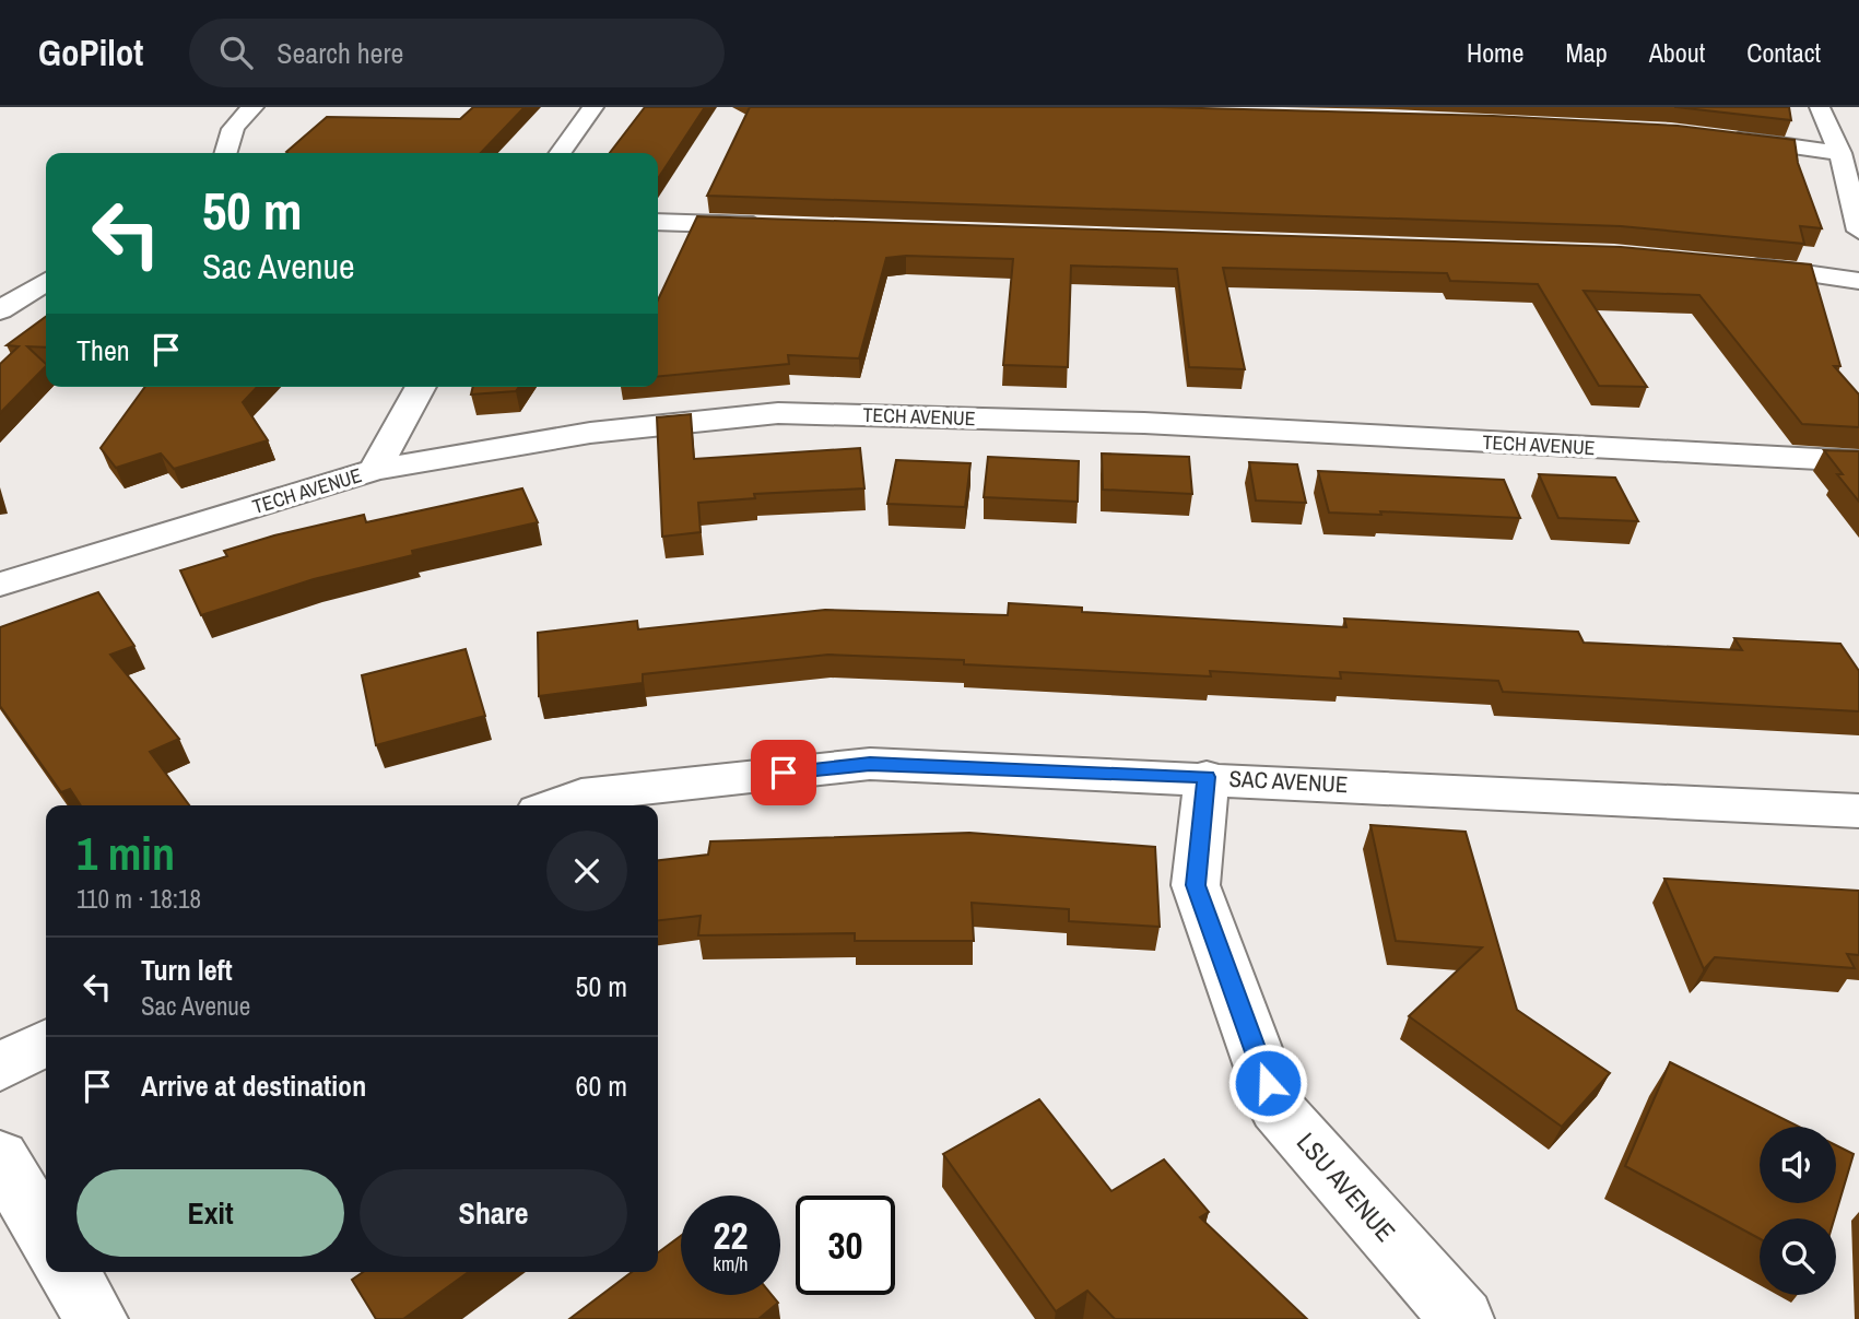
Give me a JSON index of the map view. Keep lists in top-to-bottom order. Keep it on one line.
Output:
{"streets":{"street":["TECH AVENUE","SAC AVENUE","LSU AVENUE"]},"crossings":[["SAC AVENUE","LSU AVENUE"]],"page":{"header":"GoPilot","search":"Search here","nav":["Home","Map","About","Contact"],"turn":["50 m","Sac Avenue"],"then":"Then","heading":["1 min","110 m · 18:18"],"list":[{"name":"Turn left","note":"Sac Avenue","value":"50 m"},{"name":"Arrive at destination","value":"60 m"}],"buttons":["Exit","Share"],"speed":"22 km/h","limit":"30"}}
